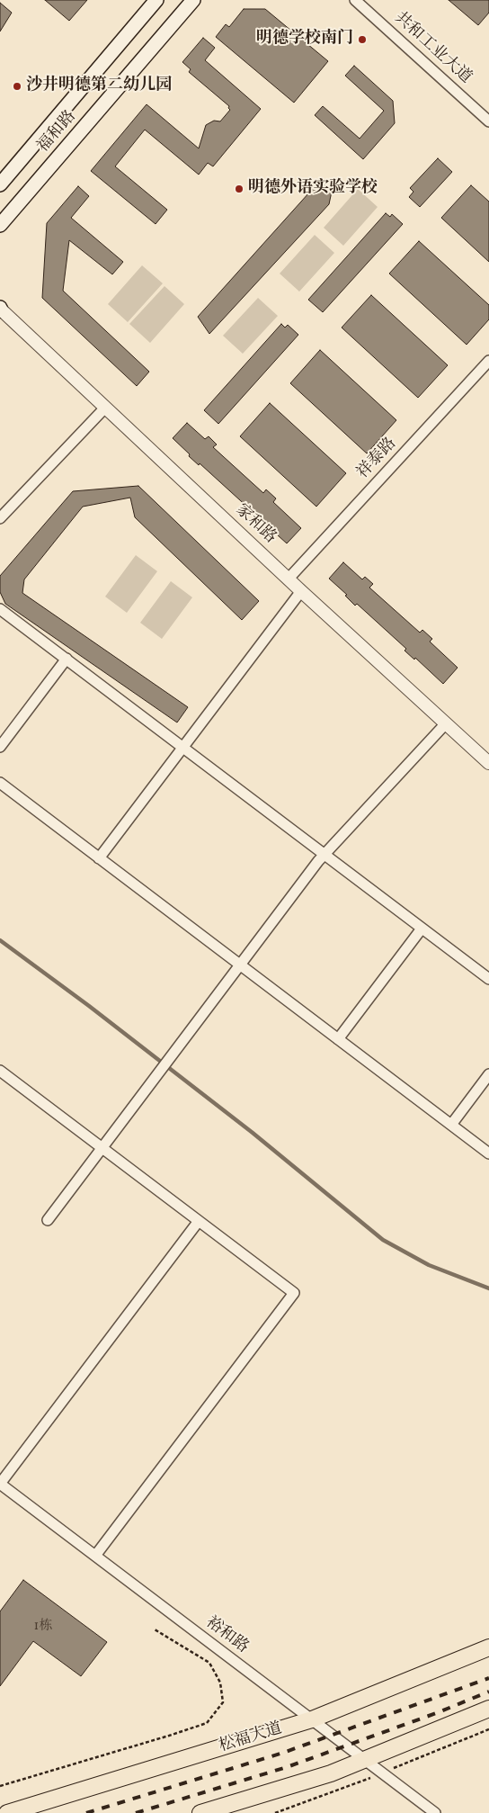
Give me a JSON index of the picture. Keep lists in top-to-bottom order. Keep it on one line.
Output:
{"streets":{"main road":["福和路","松福大道"],"street":["共和工业大道","祥泰路","家和路","裕和路"]},"crossings":[["祥泰路","家和路"],["裕和路","松福大道"]],"places":["明德学校南门","沙井明德第二幼儿园","明德外语实验学校"],"house_numbers":["1栋"]}
